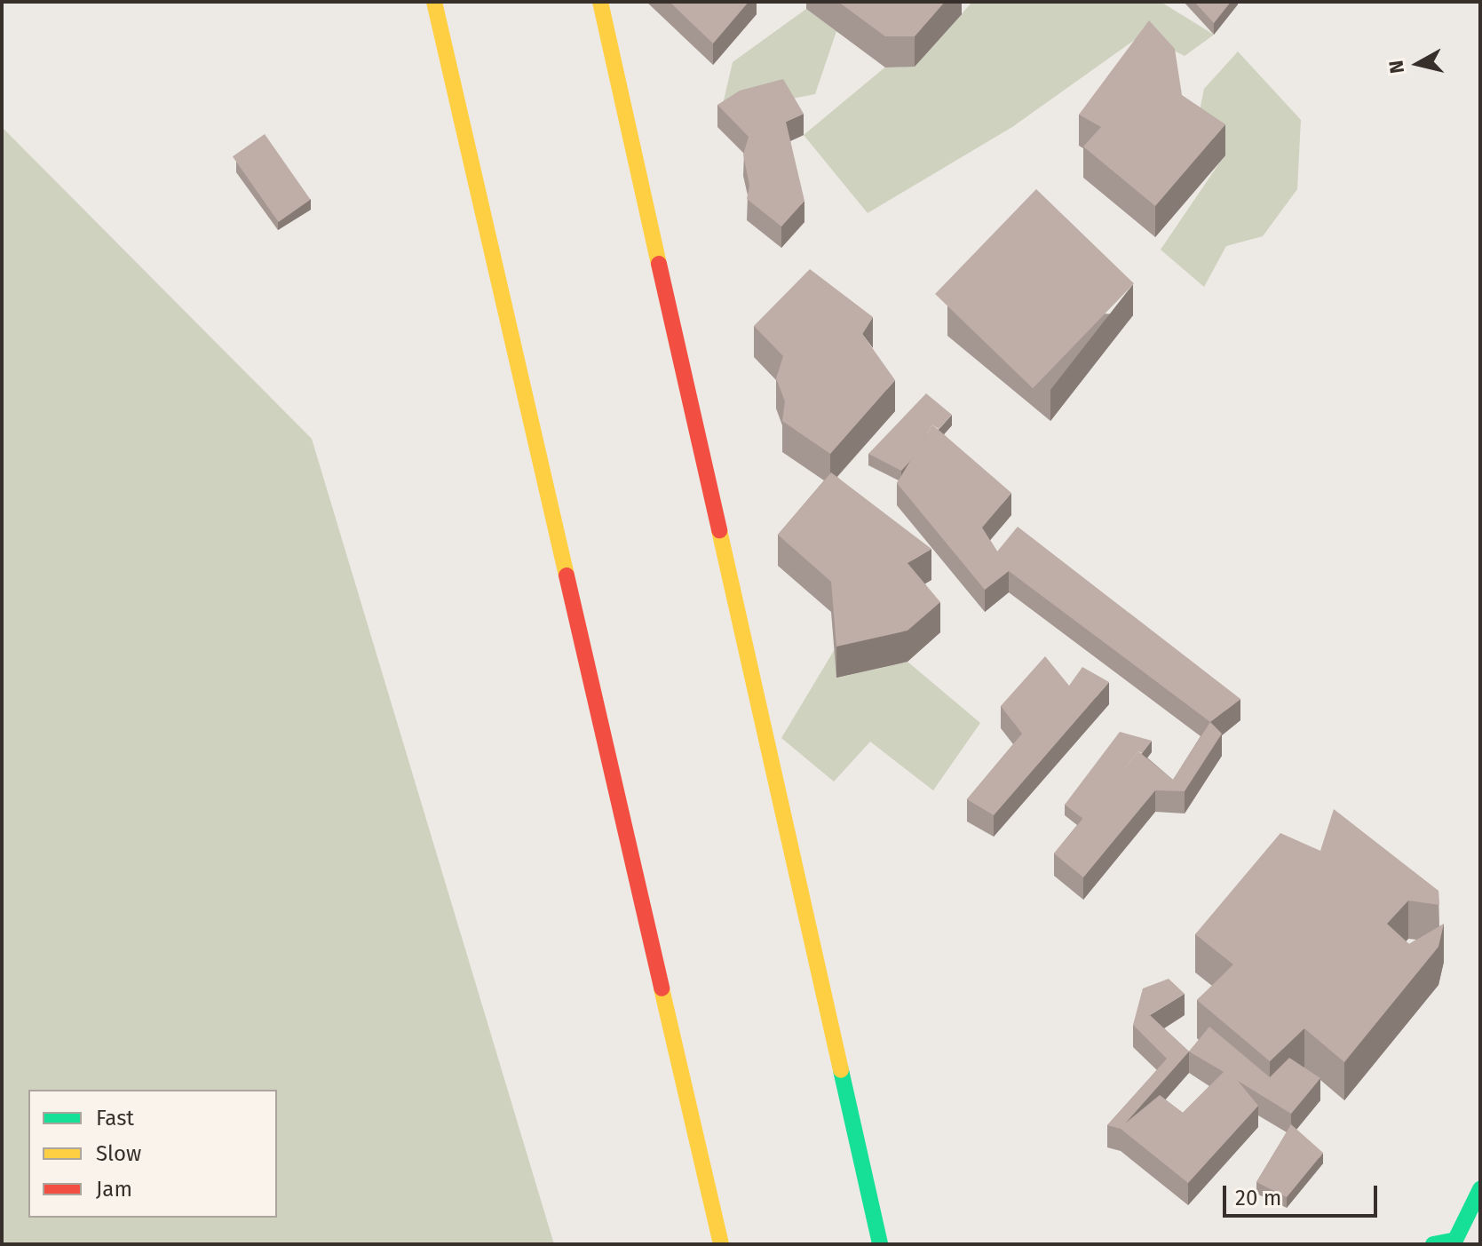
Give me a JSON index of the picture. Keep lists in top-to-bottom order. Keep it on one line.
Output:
{"legend":["Fast","Slow","Jam"],"scale_bar":"20 m","north":"left"}
